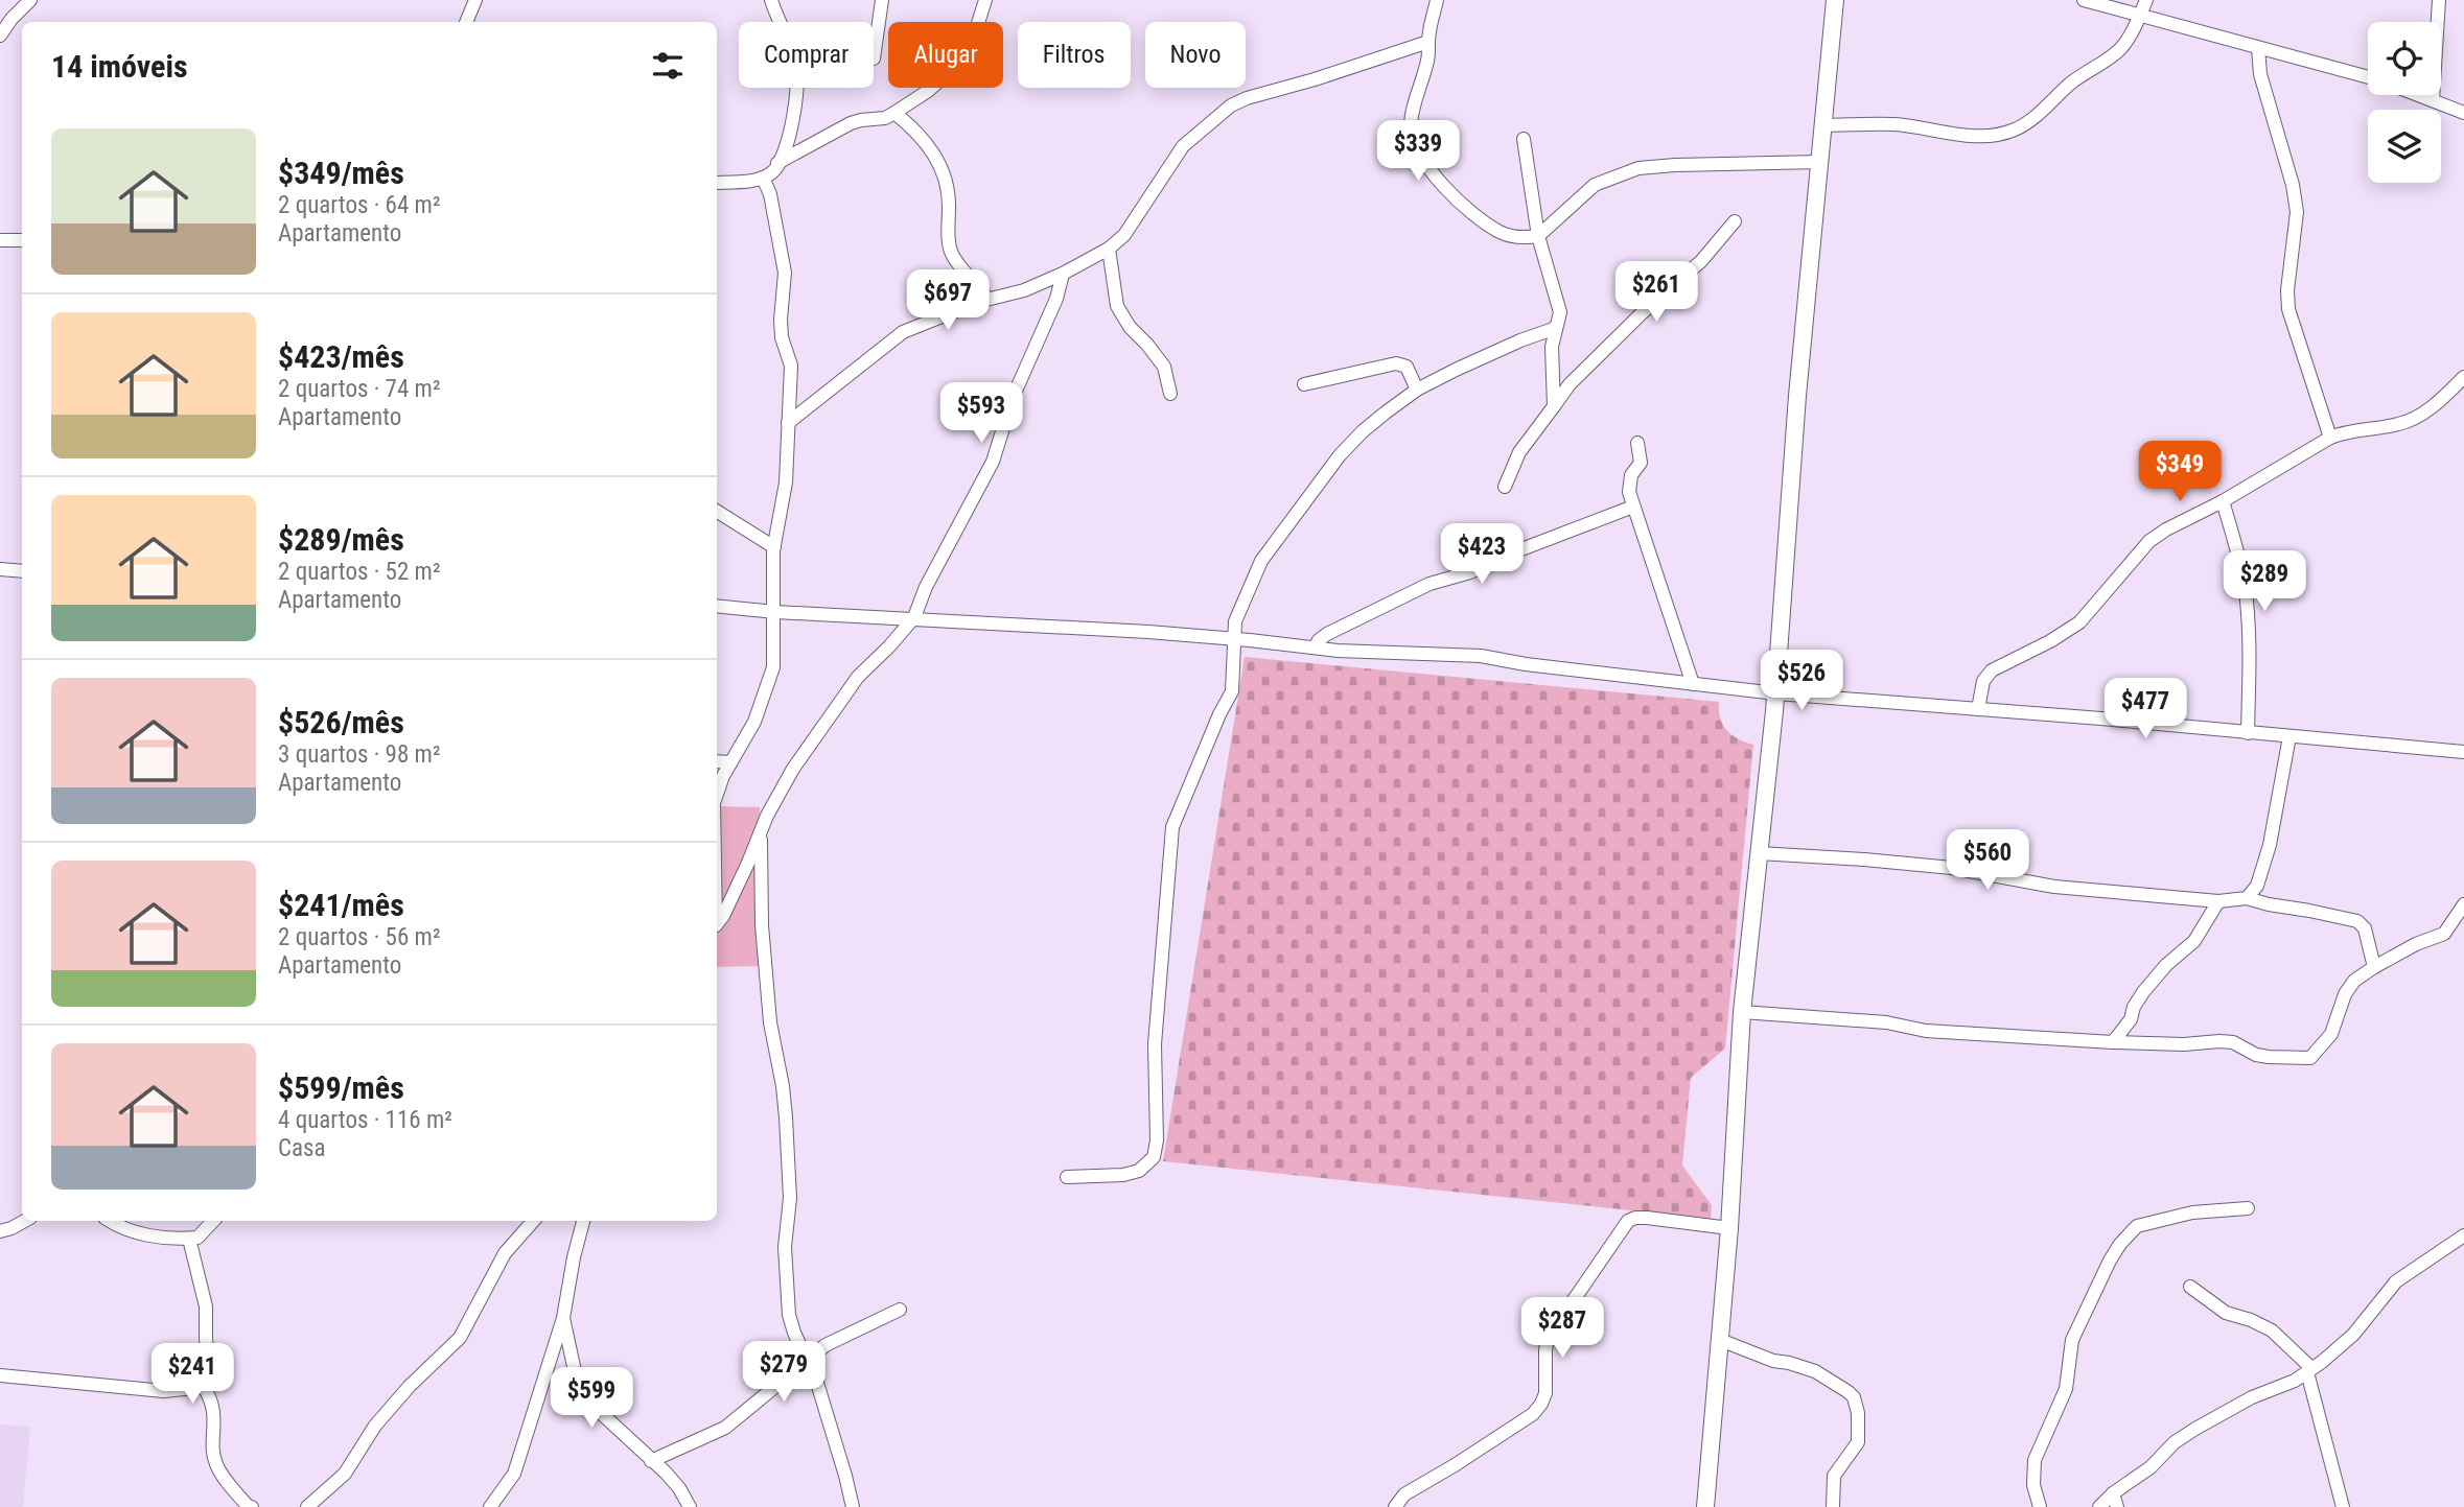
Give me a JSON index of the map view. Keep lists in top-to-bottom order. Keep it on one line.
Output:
{"page":{"chip":["Comprar","Alugar","Filtros","Novo"],"heading":"14 imóveis","list":[{"name":"$349/mês","note":"2 quartos · 64 m² · Apartamento"},{"name":"$423/mês","note":"2 quartos · 74 m² · Apartamento"},{"name":"$289/mês","note":"2 quartos · 52 m² · Apartamento"},{"name":"$526/mês","note":"3 quartos · 98 m² · Apartamento"},{"name":"$241/mês","note":"2 quartos · 56 m² · Apartamento"},{"name":"$599/mês","note":"4 quartos · 116 m² · Casa"}],"price":["$339","$261","$697","$593","$349","$423","$289","$526","$477","$560","$287","$279","$241","$599"]}}
